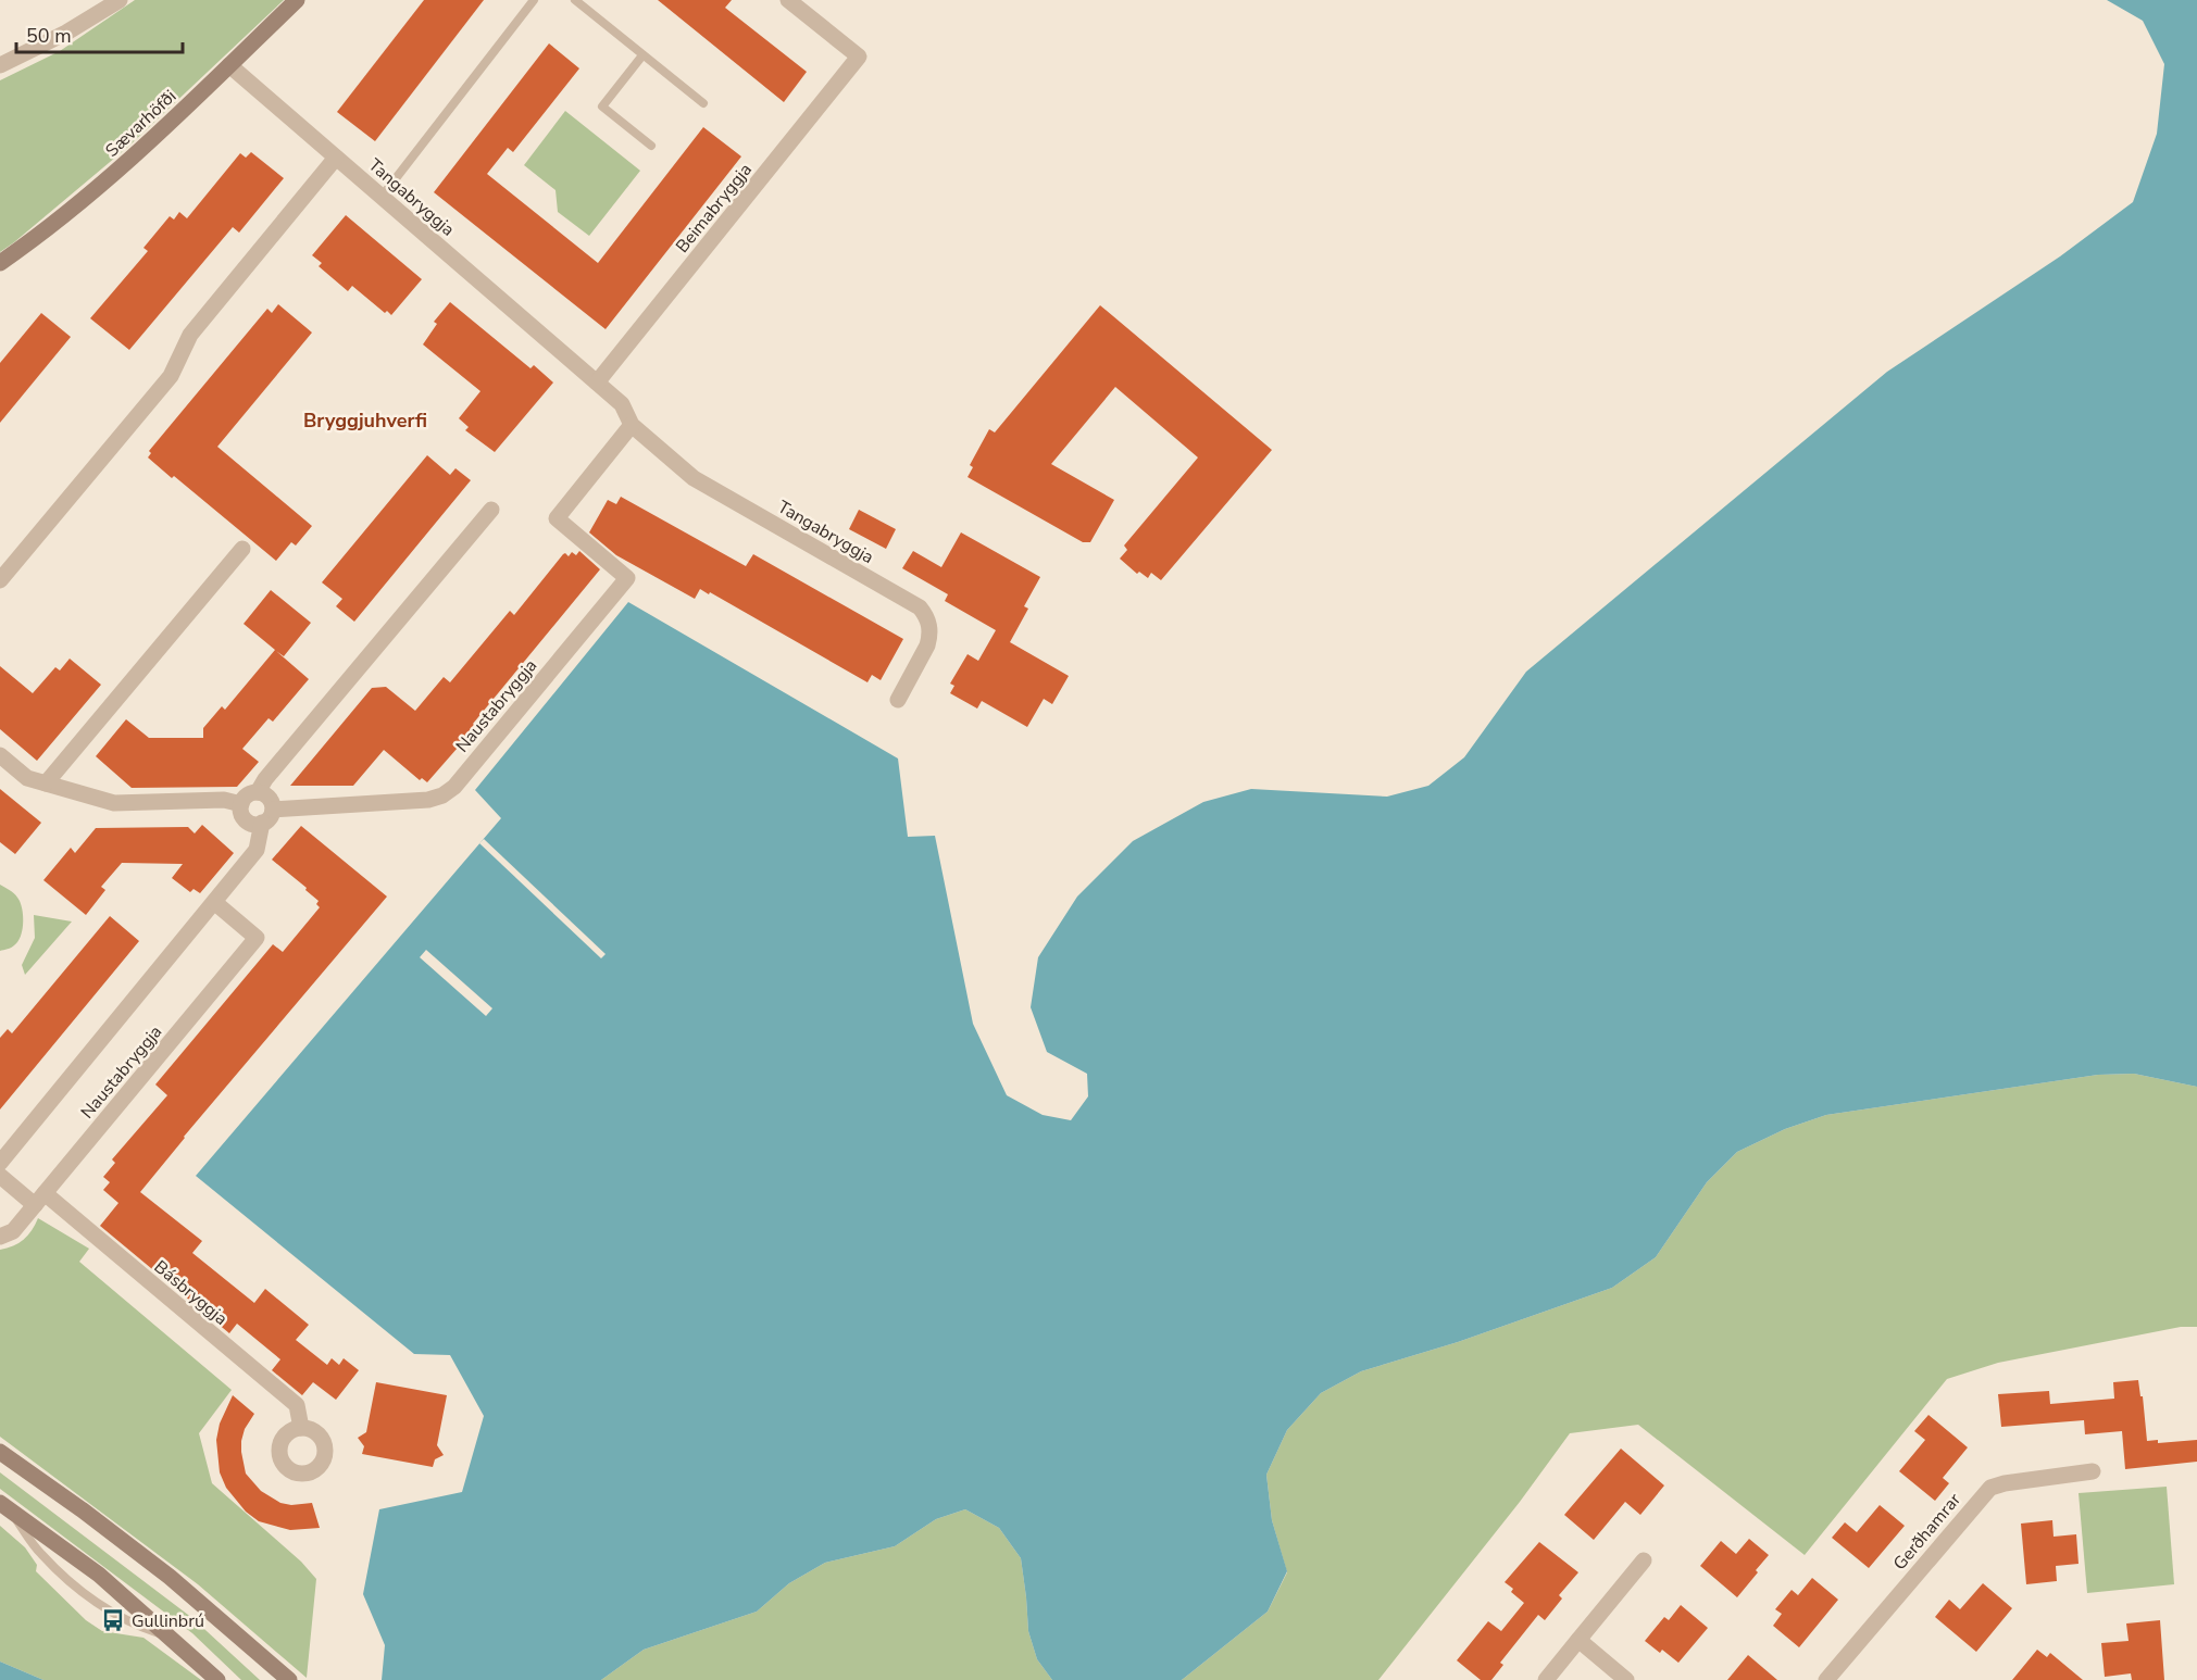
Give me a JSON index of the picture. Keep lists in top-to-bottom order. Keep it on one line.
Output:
{"streets":{"main road":["Sævarhöfði"],"street":["Tangabryggja","Beimabryggja","Naustabryggja","Básbryggja","Gerðhamrar"]},"crossings":[["Sævarhöfði","Tangabryggja"],["Tangabryggja","Beimabryggja"],["Tangabryggja","Naustabryggja"],["Naustabryggja","Básbryggja"]],"districts":["Bryggjuhverfi"],"places":{"bus stop":["Gullinbrú"]},"scale_bar":"50 m"}
